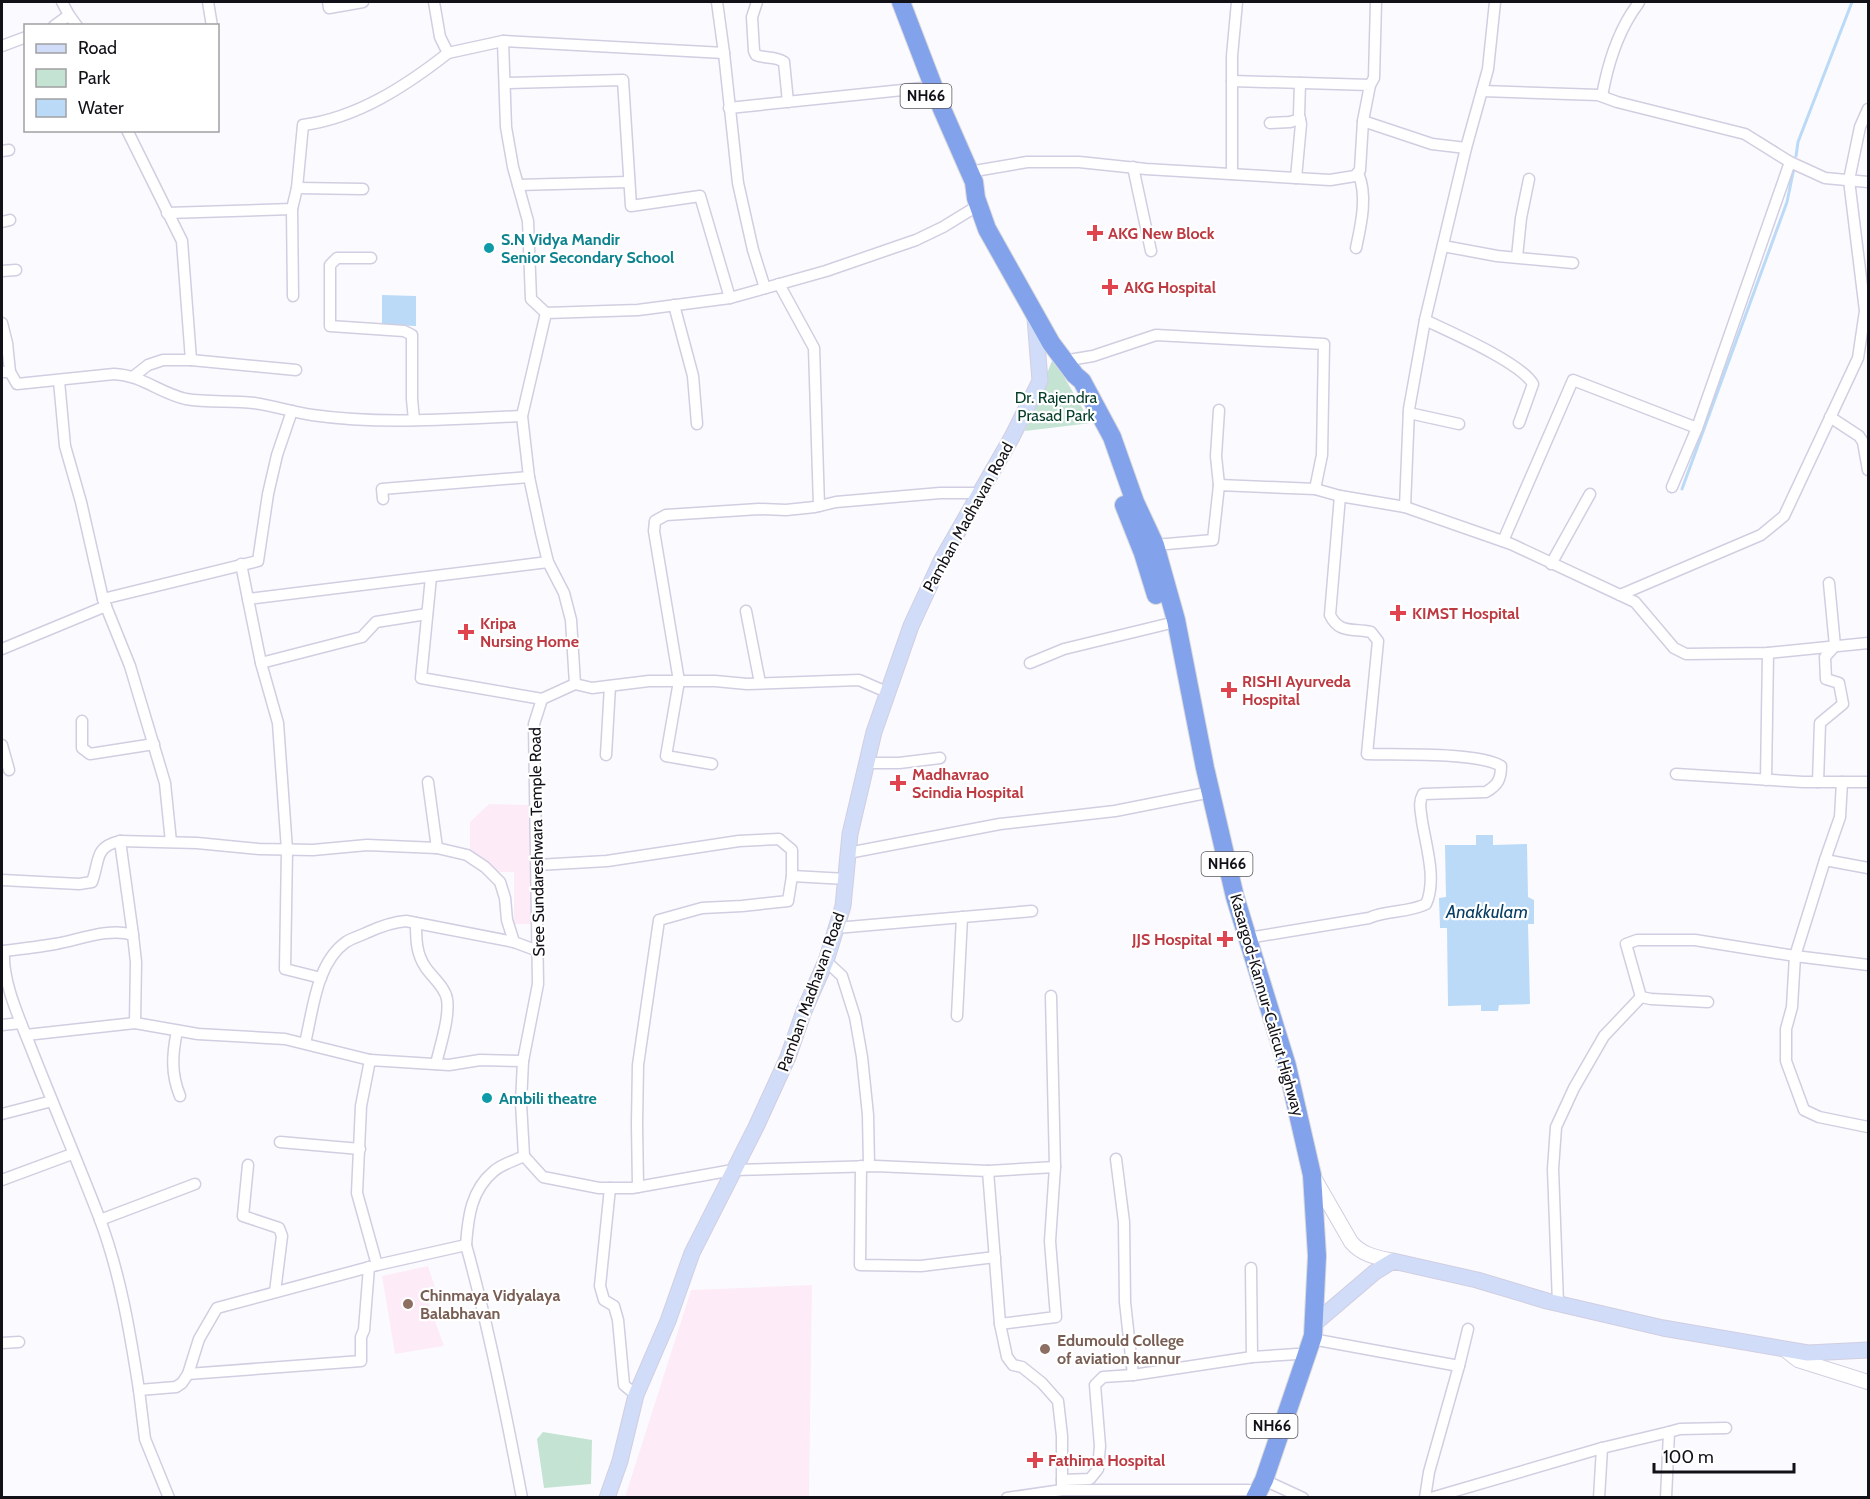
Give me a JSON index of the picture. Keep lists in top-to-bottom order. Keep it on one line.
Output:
{"streets":{"highway":["NH66","Kasargod-Kannur-Calicut Highway"],"main road":["Pamban Madhavan Road"],"street":["Sree Sundareshwara Temple Road"]},"crossings":[["Pamban Madhavan Road","Kasargod-Kannur-Calicut Highway"]],"water":["Anakkulam"],"parks":["Dr. Rajendra Prasad Park"],"places":{"health":["AKG New Block","AKG Hospital","KIMST Hospital","Kripa Nursing Home","RISHI Ayurveda Hospital","Madhavrao Scindia Hospital","JJS Hospital","Fathima Hospital"],"other":["S.N Vidya Mandir Senior Secondary School","Ambili theatre","Chinmaya Vidyalaya Balabhavan","Edumould College of aviation kannur"]},"legend":["Road","Park","Water"],"scale_bar":"100 m"}
